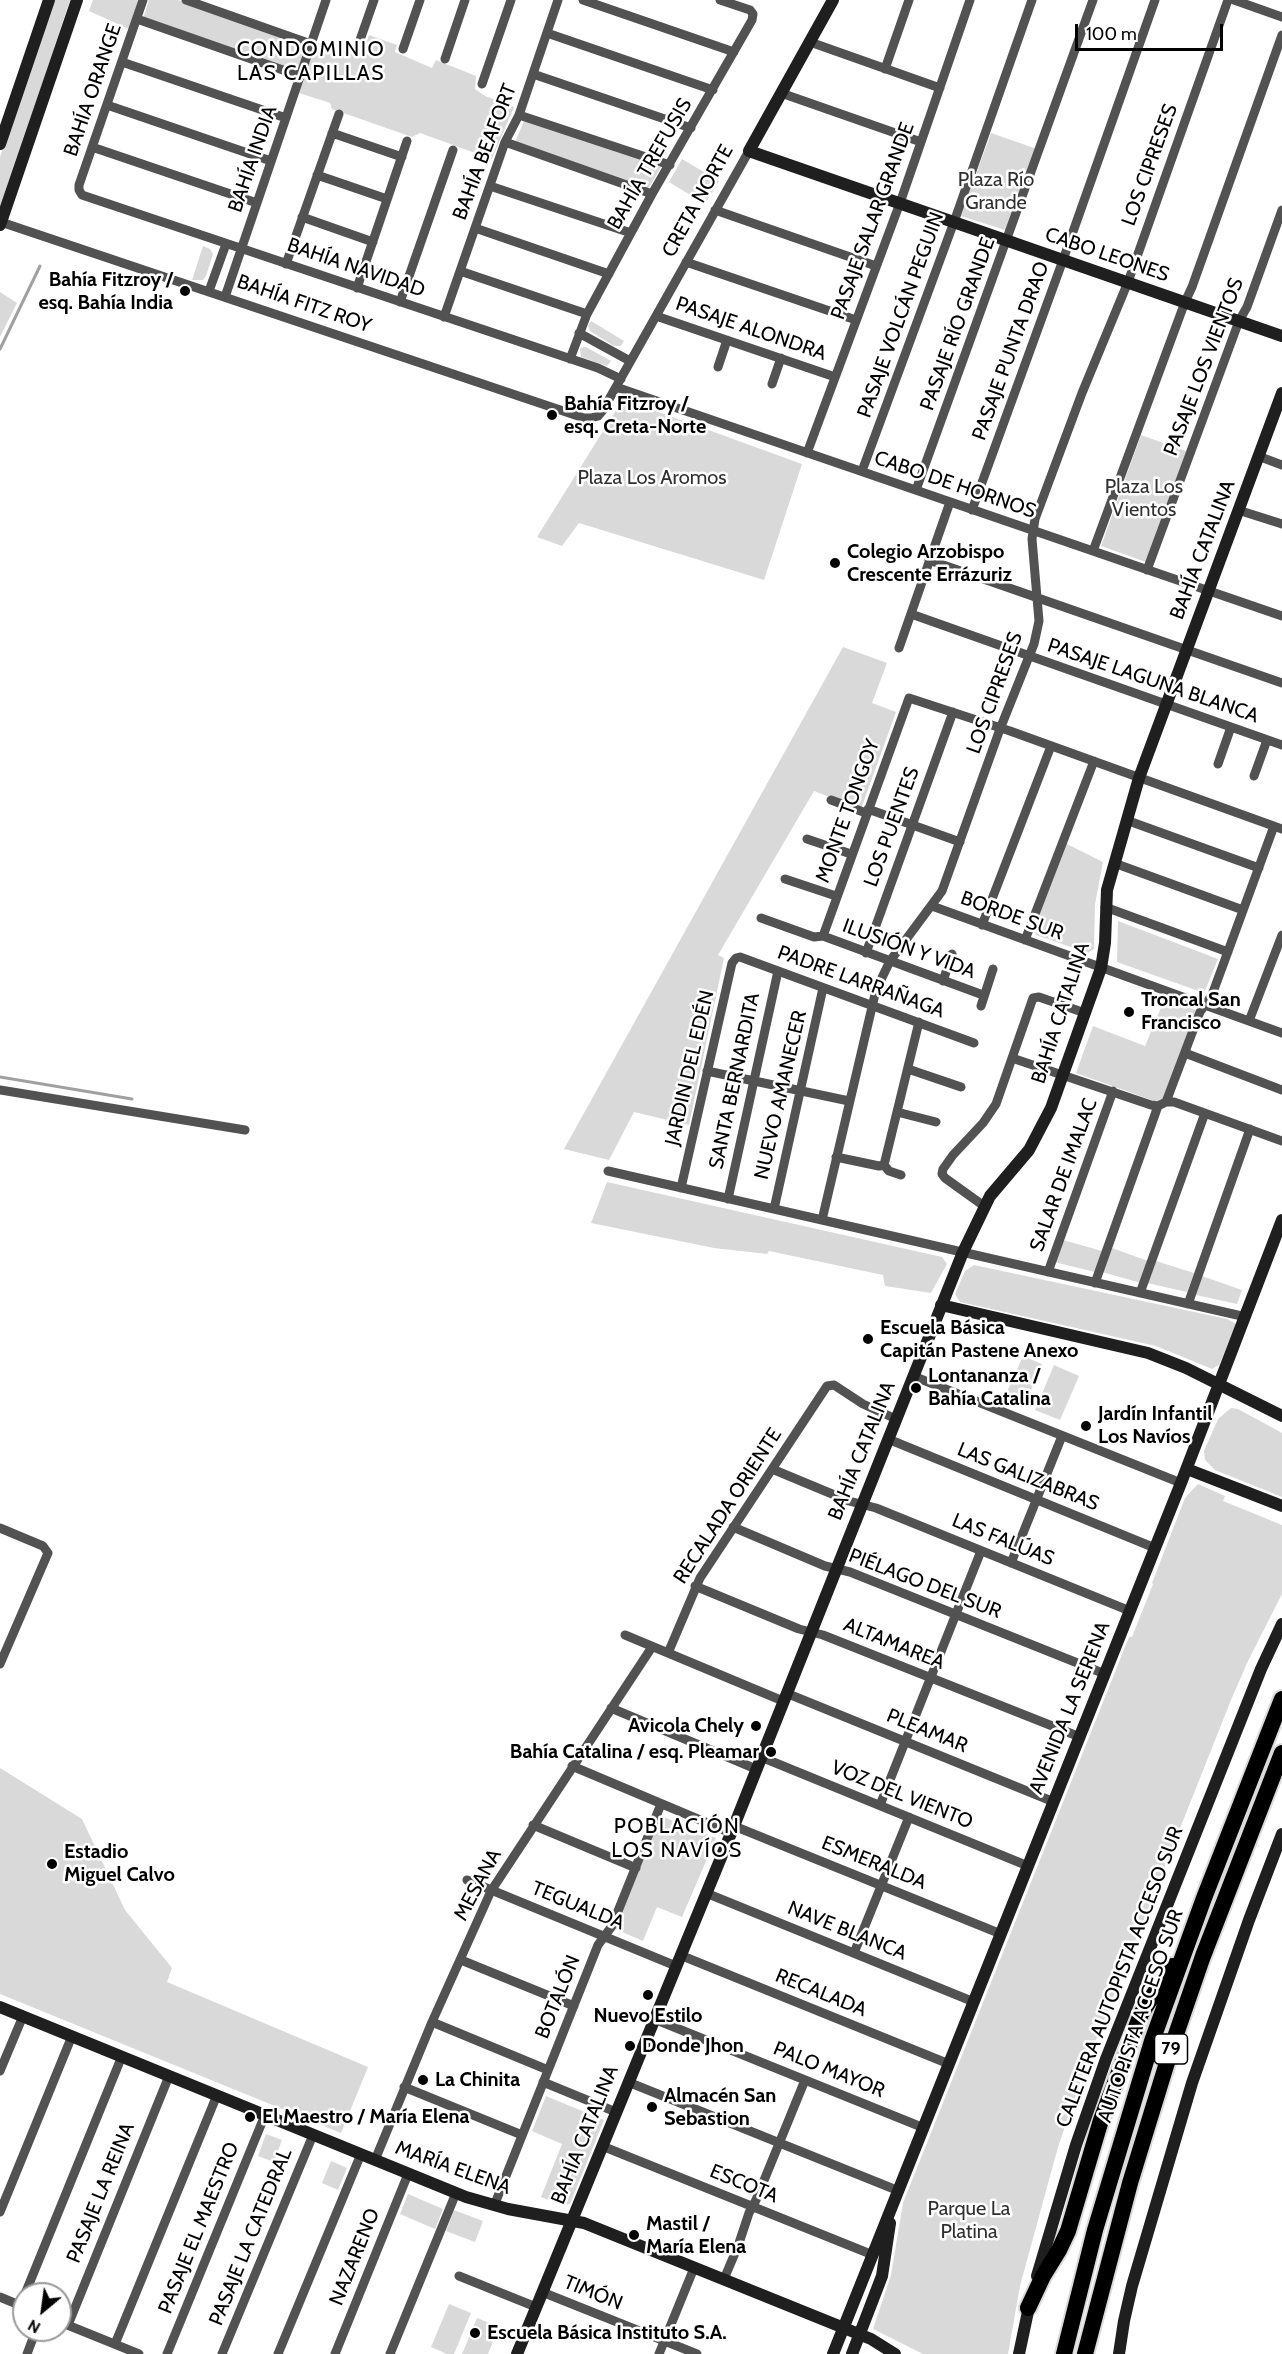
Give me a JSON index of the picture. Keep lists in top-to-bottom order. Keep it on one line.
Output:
{"streets":{"highway":["AUTOPISTA ACCESO SUR","79"],"street":["BAHÍA ORANGE","BAHÍA BEAFORT","BAHÍA INDIA","BAHÍA TREFUSIS","LOS CIPRESES","CRETA NORTE","PASAJE SALAR GRANDE","CABO LEONES","BAHÍA NAVIDAD","BAHÍA FITZ ROY","PASAJE VOLCÁN PEGUIN","PASAJE RÍO GRANDE","PASAJE ALONDRA","PASAJE PUNTA DRAO","PASAJE LOS VIENTOS","CABO DE HORNOS","BAHÍA CATALINA","PASAJE LAGUNA BLANCA","MONTE TONGOY","LOS PUENTES","BORDE SUR","ILUSIÓN Y VIDA","PADRE LARRAÑAGA","JARDIN DEL EDÉN","SANTA BERNARDITA","NUEVO AMANECER","SALAR DE IMALAC","LAS GALIZABRAS","RECALADA ORIENTE","LAS FALÚAS","PIÉLAGO DEL SUR","ALTAMAREA","AVENIDA LA SERENA","PLEAMAR","VOZ DEL VIENTO","ESMERALDA","MESANA","TEGUALDA","NAVE BLANCA","CALETERA AUTOPISTA ACCESO SUR","RECALADA","BOTALÓN","PALO MAYOR","MARÍA ELENA","ESCOTA","PASAJE LA REINA","PASAJE EL MAESTRO","PASAJE LA CATEDRAL","NAZARENO","TIMÓN"]},"crossings":[["BAHÍA ORANGE","BAHÍA NAVIDAD"],["BAHÍA BEAFORT","BAHÍA NAVIDAD"],["BAHÍA INDIA","BAHÍA NAVIDAD"],["BAHÍA INDIA","BAHÍA FITZ ROY"],["BAHÍA TREFUSIS","BAHÍA NAVIDAD"],["LOS CIPRESES","CABO LEONES"],["LOS CIPRESES","CABO DE HORNOS"],["LOS CIPRESES","PASAJE LAGUNA BLANCA"],["LOS CIPRESES","BORDE SUR"],["LOS CIPRESES","ILUSIÓN Y VIDA"],["LOS CIPRESES","PADRE LARRAÑAGA"],["CRETA NORTE","CABO LEONES"],["CRETA NORTE","BAHÍA NAVIDAD"],["CRETA NORTE","BAHÍA FITZ ROY"],["CRETA NORTE","PASAJE ALONDRA"],["CRETA NORTE","CABO DE HORNOS"],["PASAJE SALAR GRANDE","CABO LEONES"],["PASAJE SALAR GRANDE","PASAJE ALONDRA"],["PASAJE SALAR GRANDE","CABO DE HORNOS"],["CABO LEONES","PASAJE VOLCÁN PEGUIN"],["CABO LEONES","PASAJE RÍO GRANDE"],["CABO LEONES","PASAJE PUNTA DRAO"],["CABO LEONES","PASAJE LOS VIENTOS"],["BAHÍA NAVIDAD","CABO DE HORNOS"],["PASAJE VOLCÁN PEGUIN","CABO DE HORNOS"],["PASAJE RÍO GRANDE","CABO DE HORNOS"],["PASAJE PUNTA DRAO","CABO DE HORNOS"],["PASAJE LOS VIENTOS","CABO DE HORNOS"],["CABO DE HORNOS","BAHÍA CATALINA"],["BAHÍA CATALINA","PASAJE LAGUNA BLANCA"],["BAHÍA CATALINA","BORDE SUR"],["BAHÍA CATALINA","LAS GALIZABRAS"],["BAHÍA CATALINA","RECALADA ORIENTE"],["BAHÍA CATALINA","LAS FALÚAS"],["BAHÍA CATALINA","PIÉLAGO DEL SUR"],["BAHÍA CATALINA","ALTAMAREA"],["BAHÍA CATALINA","PLEAMAR"],["BAHÍA CATALINA","VOZ DEL VIENTO"],["BAHÍA CATALINA","ESMERALDA"],["BAHÍA CATALINA","TEGUALDA"],["BAHÍA CATALINA","NAVE BLANCA"],["BAHÍA CATALINA","RECALADA"],["BAHÍA CATALINA","PALO MAYOR"],["BAHÍA CATALINA","MARÍA ELENA"],["BAHÍA CATALINA","ESCOTA"],["BAHÍA CATALINA","TIMÓN"],["MONTE TONGOY","LOS PUENTES"],["MONTE TONGOY","ILUSIÓN Y VIDA"],["LOS PUENTES","ILUSIÓN Y VIDA"],["PADRE LARRAÑAGA","JARDIN DEL EDÉN"],["PADRE LARRAÑAGA","SANTA BERNARDITA"],["PADRE LARRAÑAGA","NUEVO AMANECER"],["LAS GALIZABRAS","AVENIDA LA SERENA"],["RECALADA ORIENTE","LAS FALÚAS"],["RECALADA ORIENTE","PIÉLAGO DEL SUR"],["RECALADA ORIENTE","ALTAMAREA"],["RECALADA ORIENTE","PLEAMAR"],["LAS FALÚAS","AVENIDA LA SERENA"],["PIÉLAGO DEL SUR","AVENIDA LA SERENA"],["ALTAMAREA","AVENIDA LA SERENA"],["AVENIDA LA SERENA","PLEAMAR"],["AVENIDA LA SERENA","VOZ DEL VIENTO"],["AVENIDA LA SERENA","ESMERALDA"],["AVENIDA LA SERENA","NAVE BLANCA"],["AVENIDA LA SERENA","RECALADA"],["AVENIDA LA SERENA","PALO MAYOR"],["AVENIDA LA SERENA","MARÍA ELENA"],["AVENIDA LA SERENA","ESCOTA"],["PLEAMAR","MESANA"],["ESMERALDA","MESANA"],["ESMERALDA","BOTALÓN"],["MESANA","TEGUALDA"],["MESANA","MARÍA ELENA"],["TEGUALDA","RECALADA"],["TEGUALDA","BOTALÓN"],["BOTALÓN","MARÍA ELENA"],["MARÍA ELENA","PASAJE LA REINA"],["MARÍA ELENA","PASAJE EL MAESTRO"],["MARÍA ELENA","PASAJE LA CATEDRAL"],["MARÍA ELENA","NAZARENO"]],"districts":["CONDOMINIO LAS CAPILLAS","POBLACIÓN LOS NAVÍOS"],"parks":["Plaza Río Grande","Plaza Los Aromos","Plaza Los Vientos","Parque La Platina"],"places":["Bahía Fitzroy / esq. Bahía India","Bahía Fitzroy / esq. Creta-Norte","Colegio Arzobispo Crescente Errázuriz","Troncal San Francisco","Escuela Básica Capitán Pastene Anexo","Lontananza / Bahía Catalina","Jardín Infantil Los Navíos","Avicola Chely","Bahía Catalina / esq. Pleamar","Estadio Miguel Calvo","Nuevo Estilo","Donde Jhon","La Chinita","Almacén San Sebastion","El Maestro / María Elena","Mastil / María Elena","Escuela Básica Instituto S.A."],"scale_bar":"100 m","north":"bottom left"}
